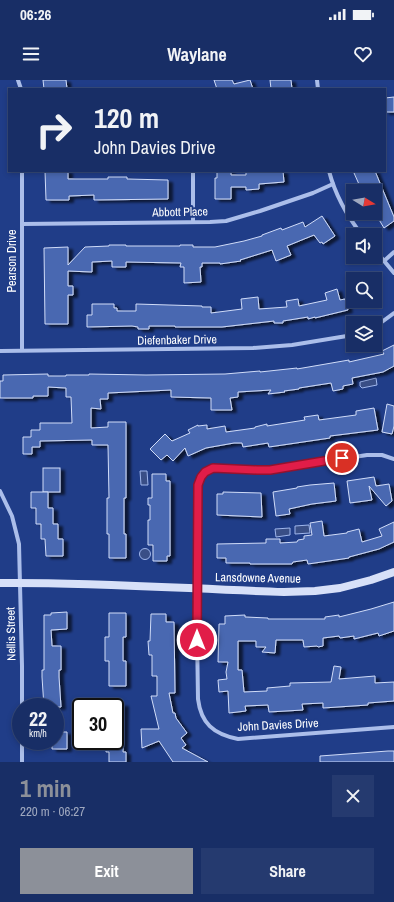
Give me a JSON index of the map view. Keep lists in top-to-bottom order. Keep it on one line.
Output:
{"streets":{"main road":["Lansdowne Avenue"],"street":["Abbott Place","Pearson Drive","Diefenbaker Drive","Nellis Street","John Davies Drive"]},"crossings":[["Abbott Place","Pearson Drive"],["Pearson Drive","Diefenbaker Drive"],["Lansdowne Avenue","Nellis Street"],["Lansdowne Avenue","John Davies Drive"]],"north":"right","page":{"status":"06:26","header":"Waylane","turn":["120 m","John Davies Drive"],"speed":"22 km/h","limit":"30","heading":["1 min","220 m · 06:27"],"buttons":["Exit","Share"]}}
